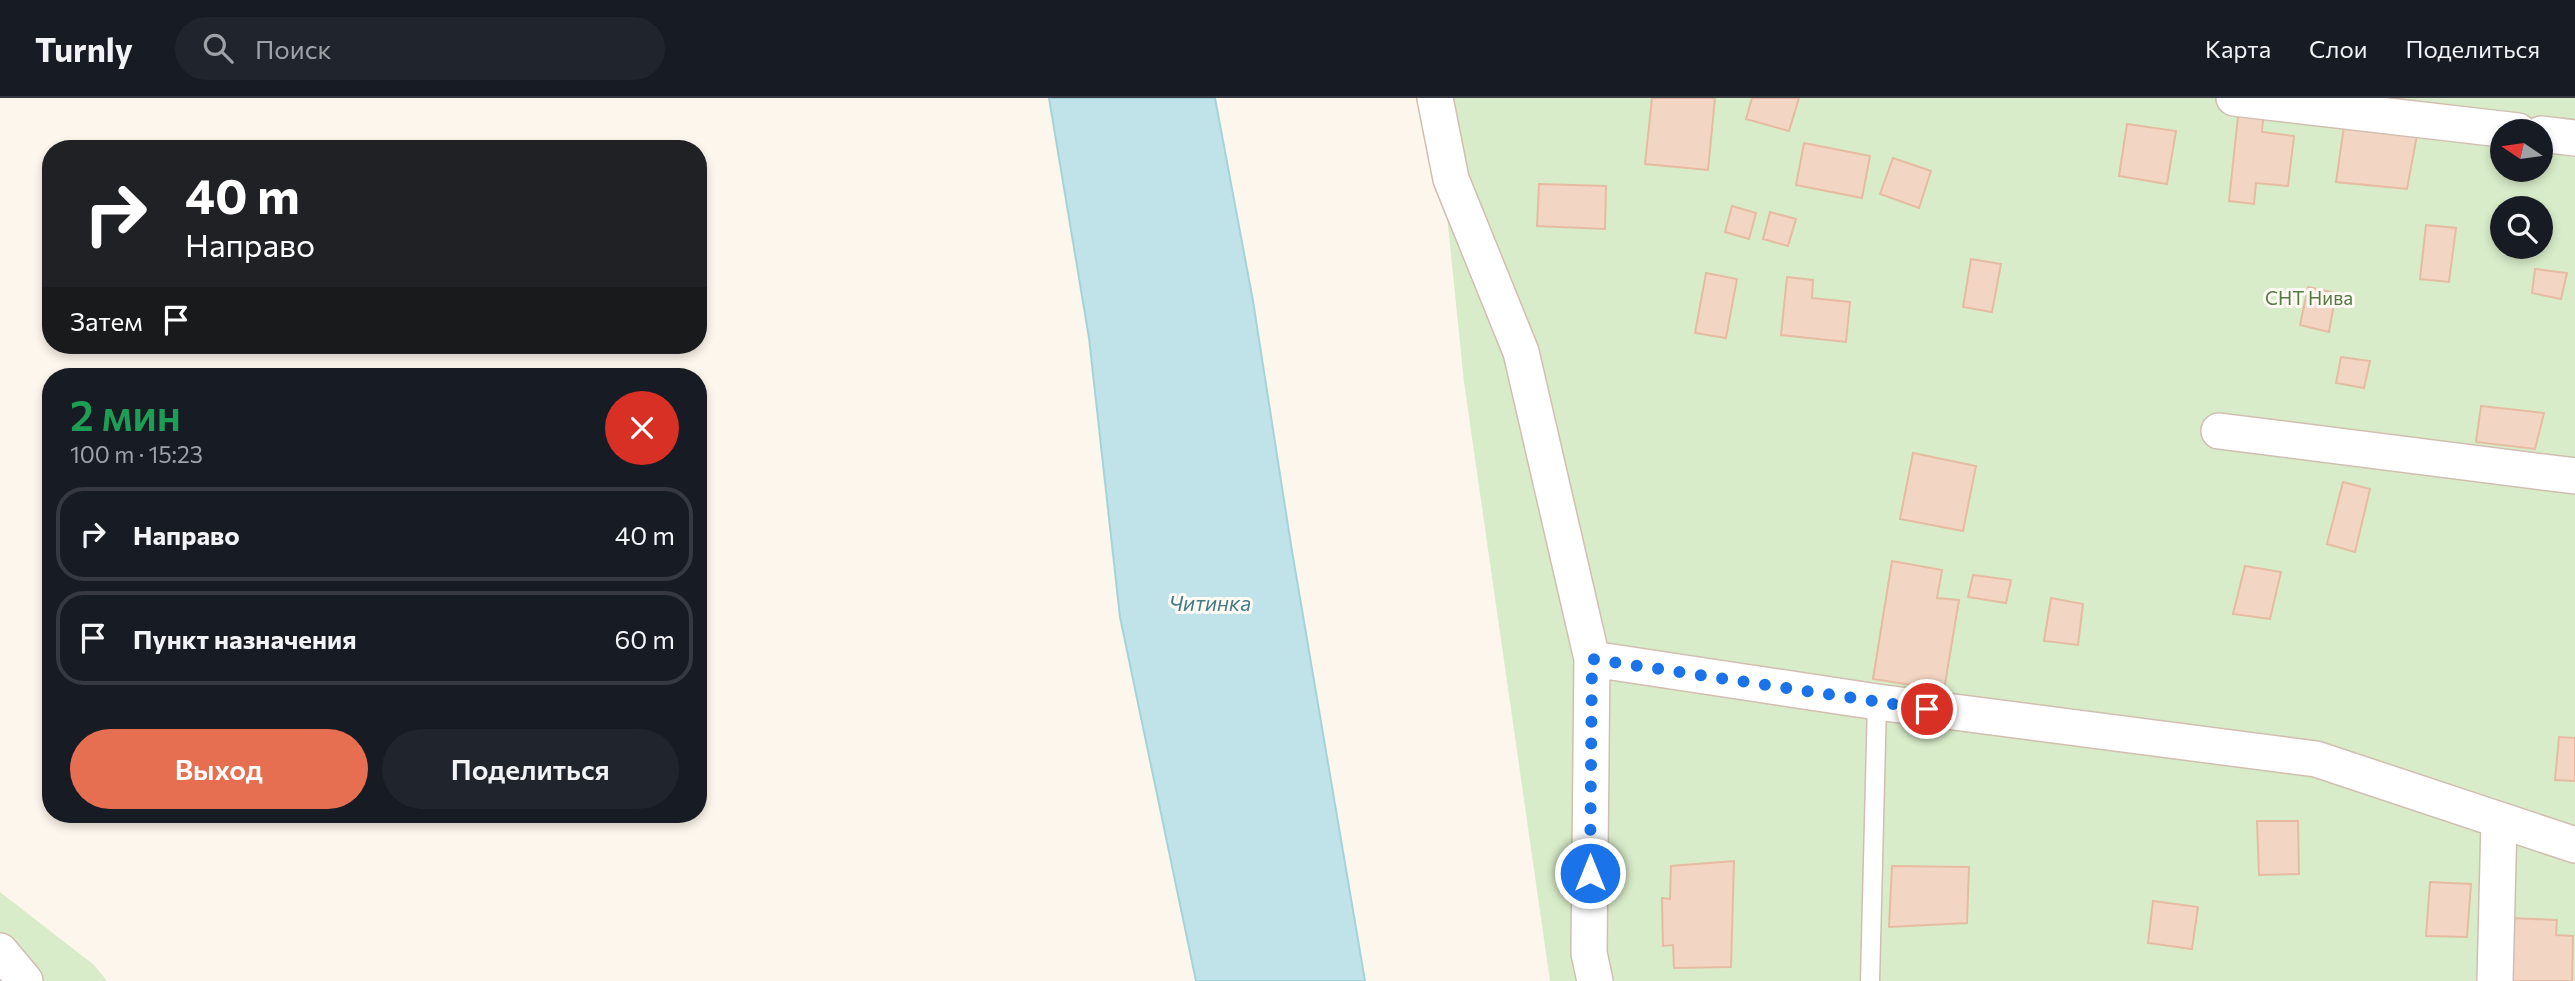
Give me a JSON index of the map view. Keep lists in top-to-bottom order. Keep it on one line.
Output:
{"water":["Читинка"],"parks":["СНТ Нива"],"north":"left","page":{"header":"Turnly","search":"Поиск","nav":["Карта","Слои","Поделиться"],"turn":["40 m","Направо"],"then":"Затем","heading":["2 мин","100 m · 15:23"],"list":[{"name":"Направо","value":"40 m"},{"name":"Пункт назначения","value":"60 m"}],"buttons":["Выход","Поделиться"]}}
